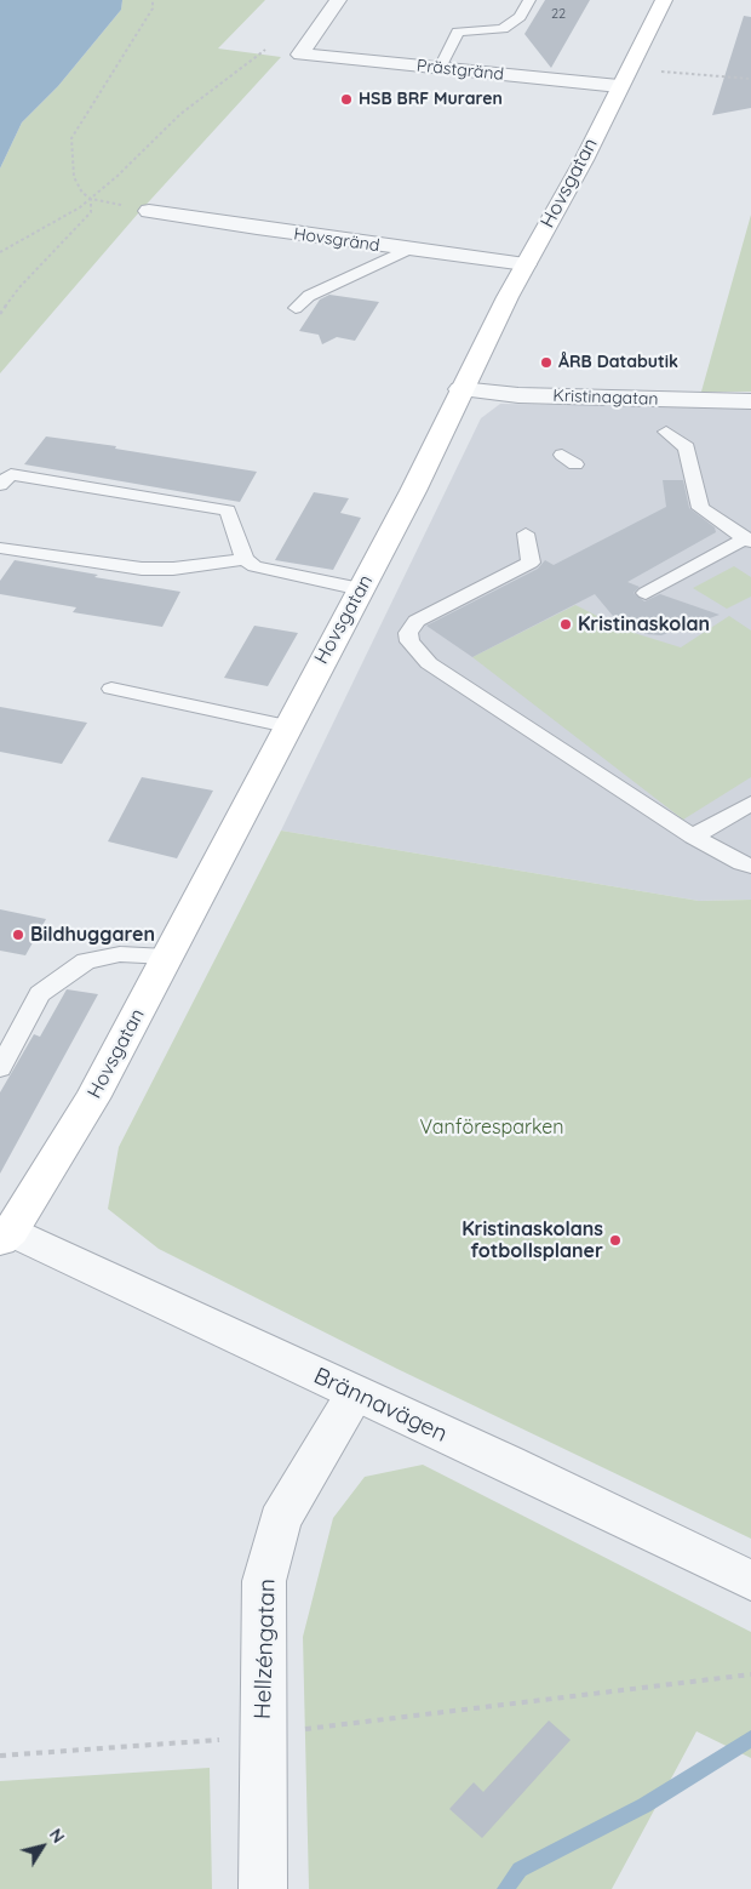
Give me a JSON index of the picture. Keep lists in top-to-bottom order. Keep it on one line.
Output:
{"streets":{"main road":["Hovsgatan"],"street":["Prästgränd","Hovsgränd","Kristinagatan","Brännavägen","Hellzéngatan"]},"crossings":[["Prästgränd","Hovsgatan"],["Hovsgatan","Hovsgränd"],["Hovsgatan","Kristinagatan"],["Hovsgatan","Brännavägen"],["Brännavägen","Hellzéngatan"]],"parks":["Vanföresparken"],"places":["HSB BRF Muraren","ÅRB Databutik","Kristinaskolan","Bildhuggaren","Kristinaskolans fotbollsplaner"],"house_numbers":["22"],"north":"top right"}
